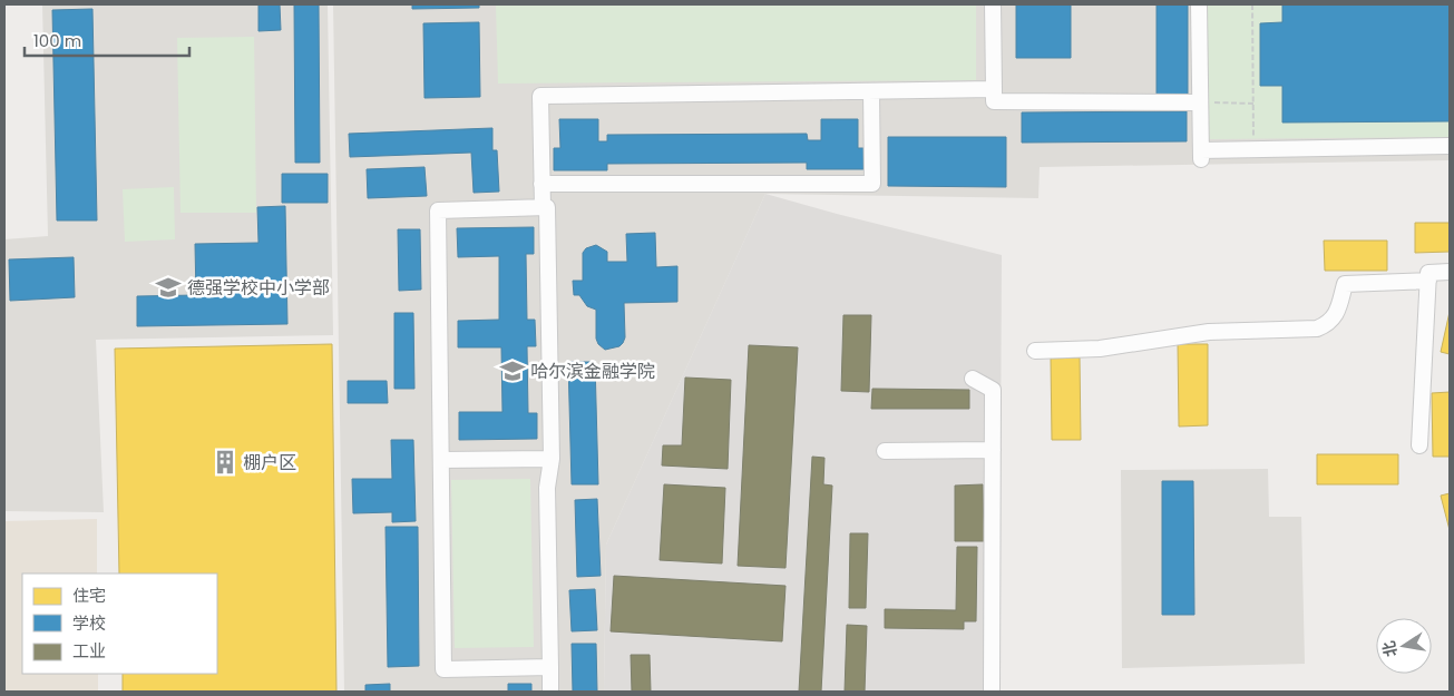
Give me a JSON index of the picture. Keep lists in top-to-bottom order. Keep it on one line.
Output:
{"places":{"school or university":["德强学校中小学部","哈尔滨金融学院"],"building":["棚户区"]},"legend":["住宅","学校","工业"],"scale_bar":"100 m","north":"left"}
